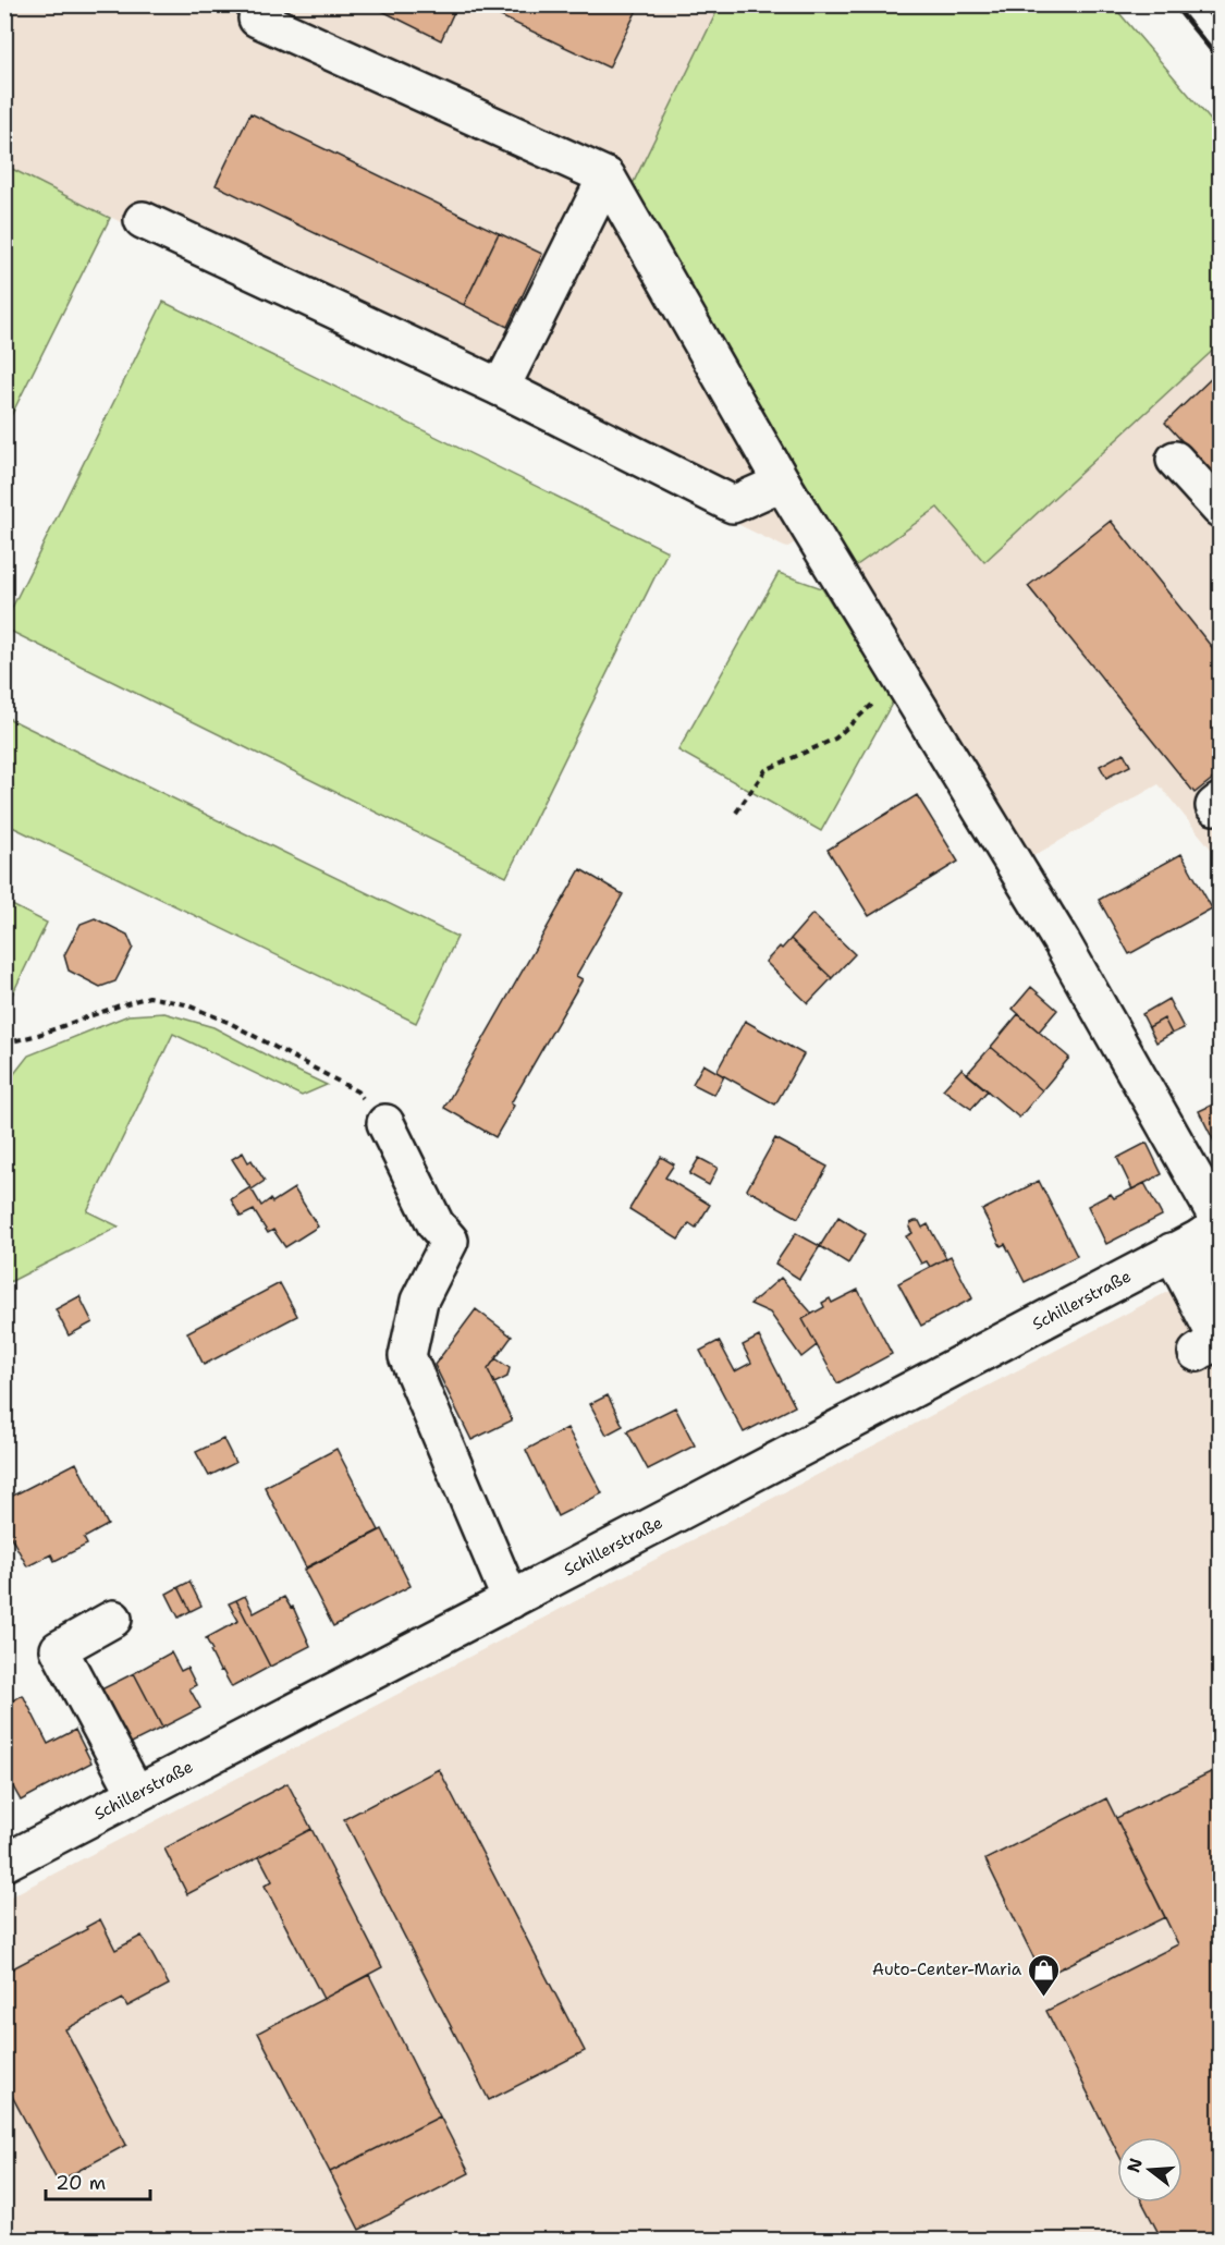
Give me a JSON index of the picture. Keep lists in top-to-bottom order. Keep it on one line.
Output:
{"streets":{"street":["Schillerstraße"]},"places":{"shop":["Auto-Center-Maria"]},"scale_bar":"20 m","north":"left"}
